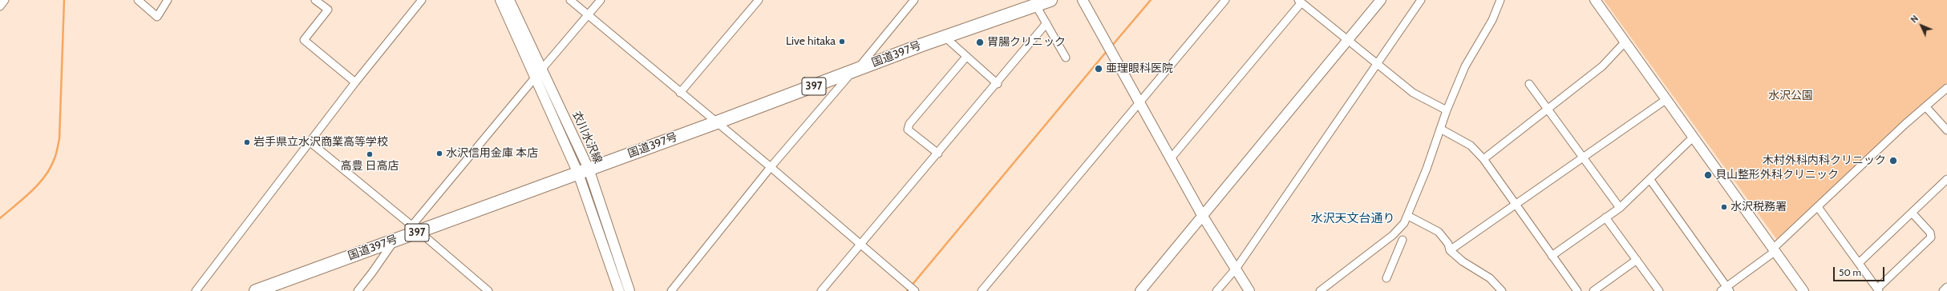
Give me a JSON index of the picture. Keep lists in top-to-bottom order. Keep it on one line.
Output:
{"streets":{"highway":["国道397号","397"],"street":["衣川水沢線"]},"crossings":[["国道397号","衣川水沢線"]],"districts":["水沢天文台通り"],"parks":["水沢公園"],"places":["Live hitaka","胃腸クリニック","亜理眼科医院","岩手県立水沢商業高等学校","水沢信用金庫 本店","高豊 日高店","木村外科内科クリニック","貝山整形外科クリニック","水沢税務署"],"scale_bar":"50 m","north":"top left"}
